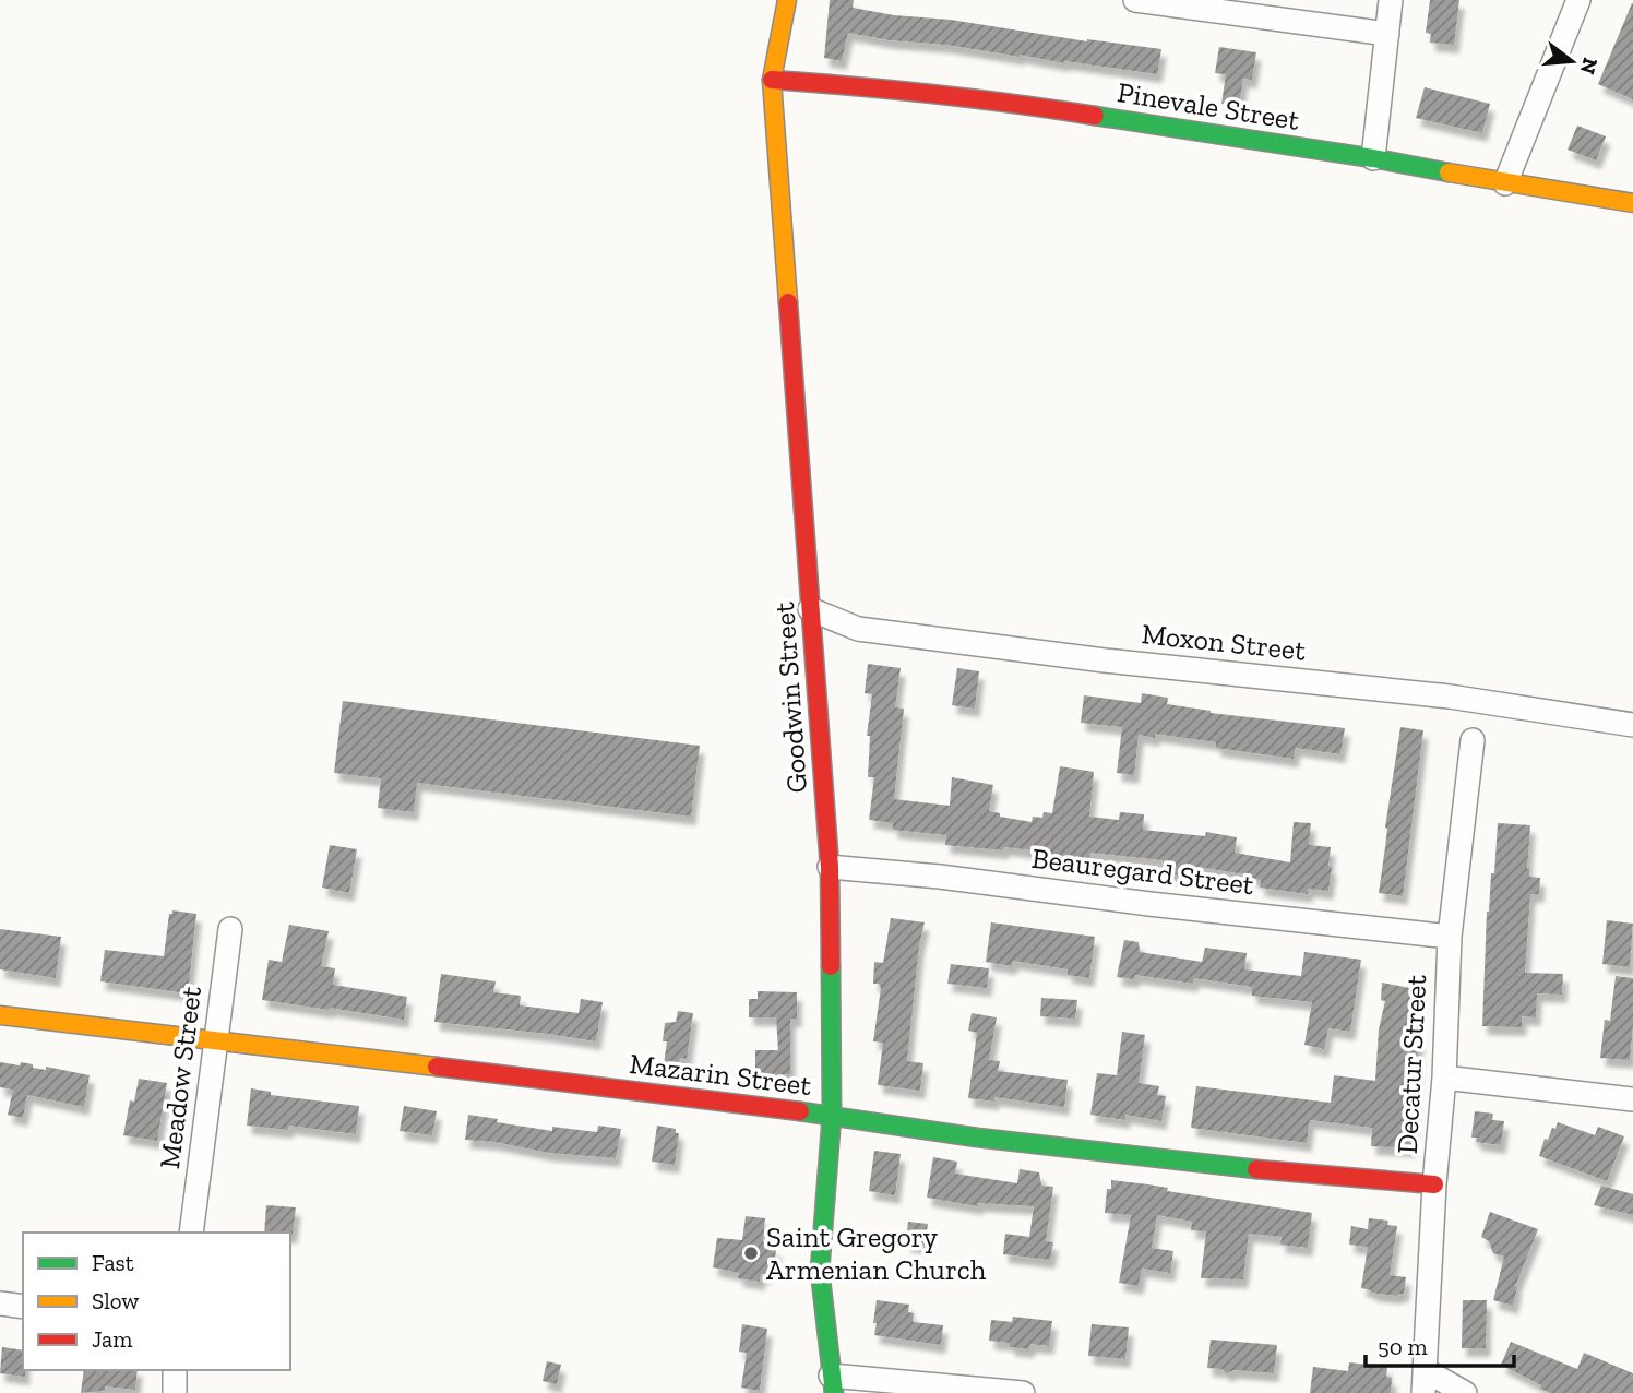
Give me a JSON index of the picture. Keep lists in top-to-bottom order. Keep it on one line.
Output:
{"streets":{"street":["Pinevale Street","Moxon Street","Goodwin Street","Beauregard Street","Decatur Street","Mazarin Street","Meadow Street"]},"crossings":[["Pinevale Street","Goodwin Street"],["Moxon Street","Goodwin Street"],["Goodwin Street","Beauregard Street"],["Goodwin Street","Mazarin Street"],["Beauregard Street","Decatur Street"],["Decatur Street","Mazarin Street"],["Mazarin Street","Meadow Street"]],"places":["Saint Gregory Armenian Church"],"legend":["Fast","Slow","Jam"],"scale_bar":"50 m","north":"right"}
